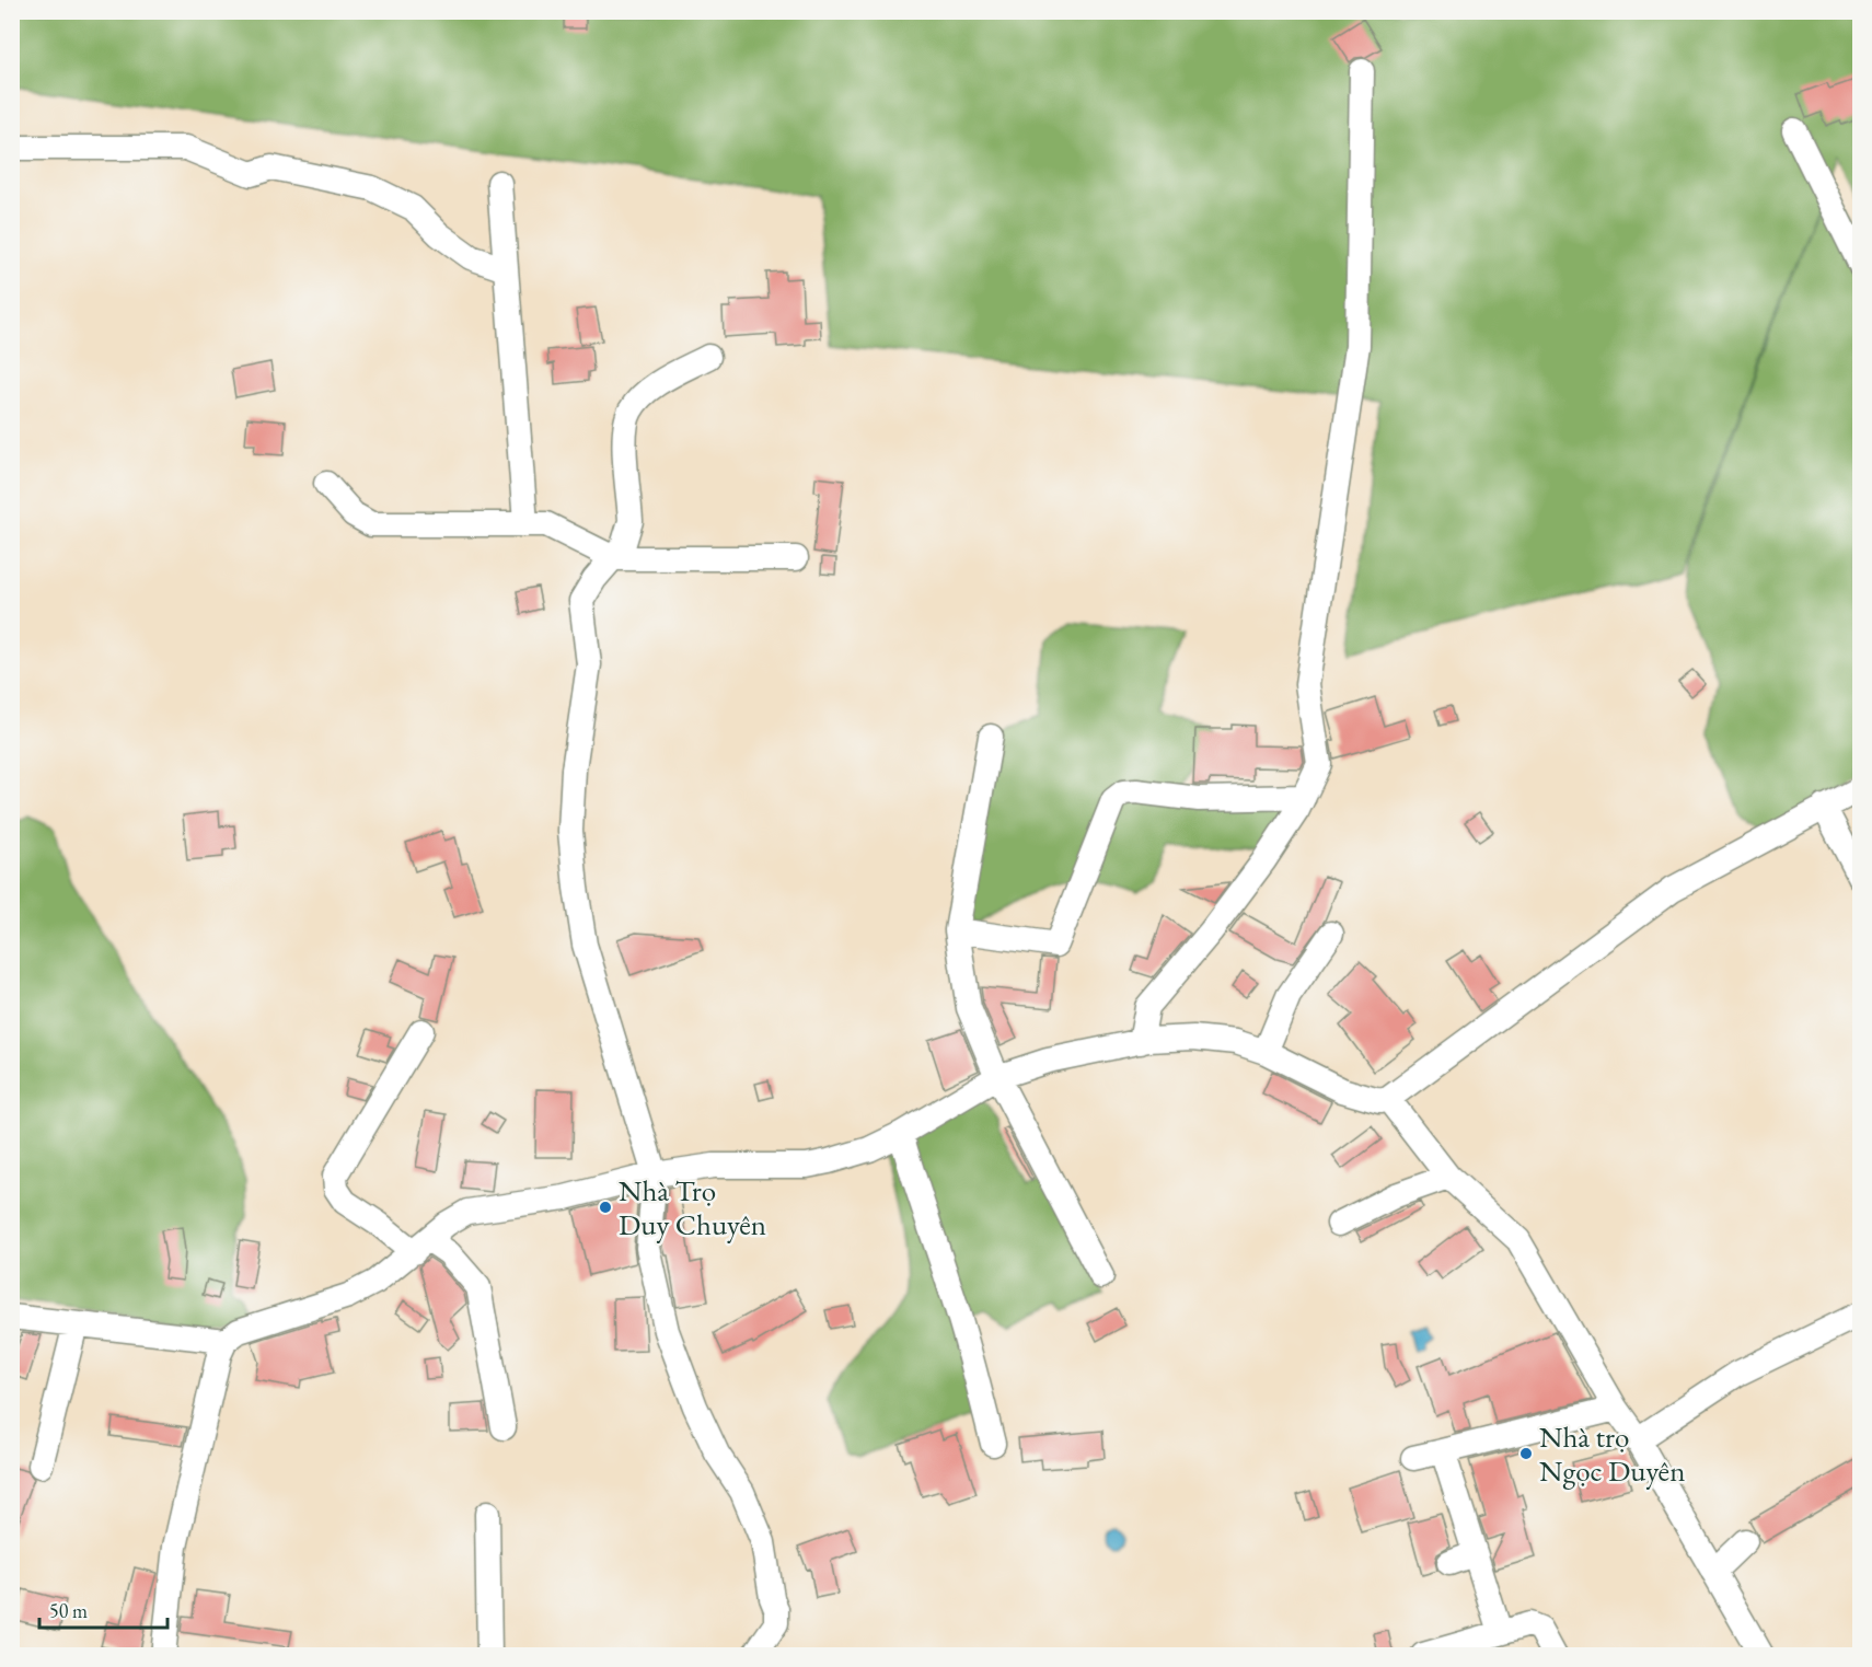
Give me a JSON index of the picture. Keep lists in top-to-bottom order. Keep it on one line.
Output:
{"places":["Nhà Trọ Duy Chuyên","Nhà trọ Ngọc Duyên"],"scale_bar":"50 m"}
